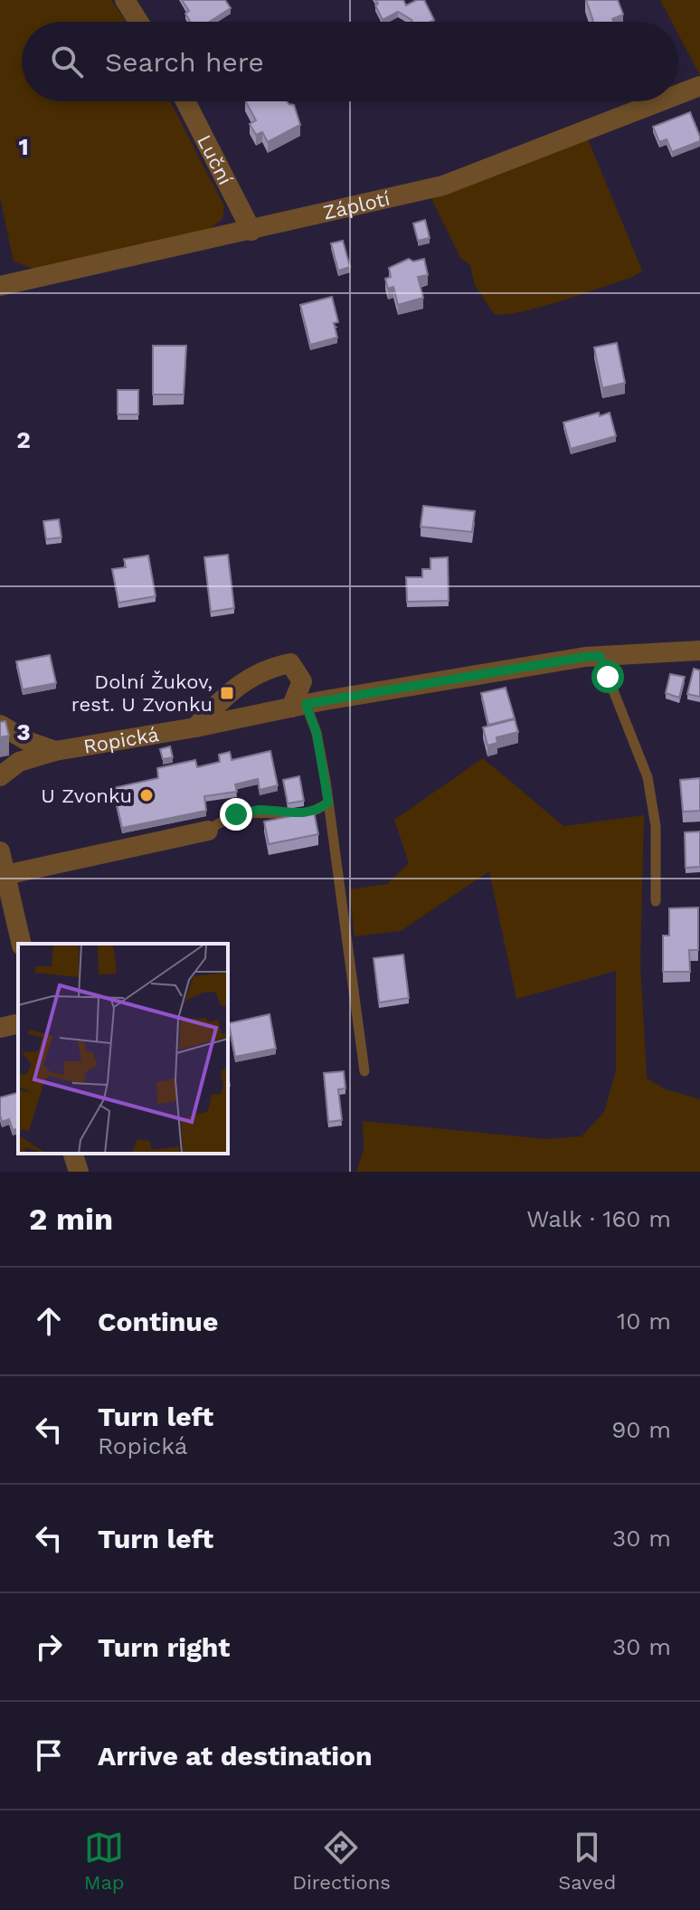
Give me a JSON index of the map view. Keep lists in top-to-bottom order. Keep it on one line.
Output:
{"streets":{"street":["Luční","Záplotí","Ropická"]},"crossings":[["Luční","Záplotí"]],"places":{"transit":["Dolní Žukov, rest. U Zvonku"],"other":["U Zvonku"]},"page":{"search":"Search here","heading":["2 min","Walk · 160 m"],"list":[["Continue","10 m"],["Turn left","Ropická","90 m"],["Turn left","30 m"],["Turn right","30 m"],"Arrive at destination"],"nav":["Map","Directions","Saved"]},"grid":{"rows":["1","2","3"]}}
